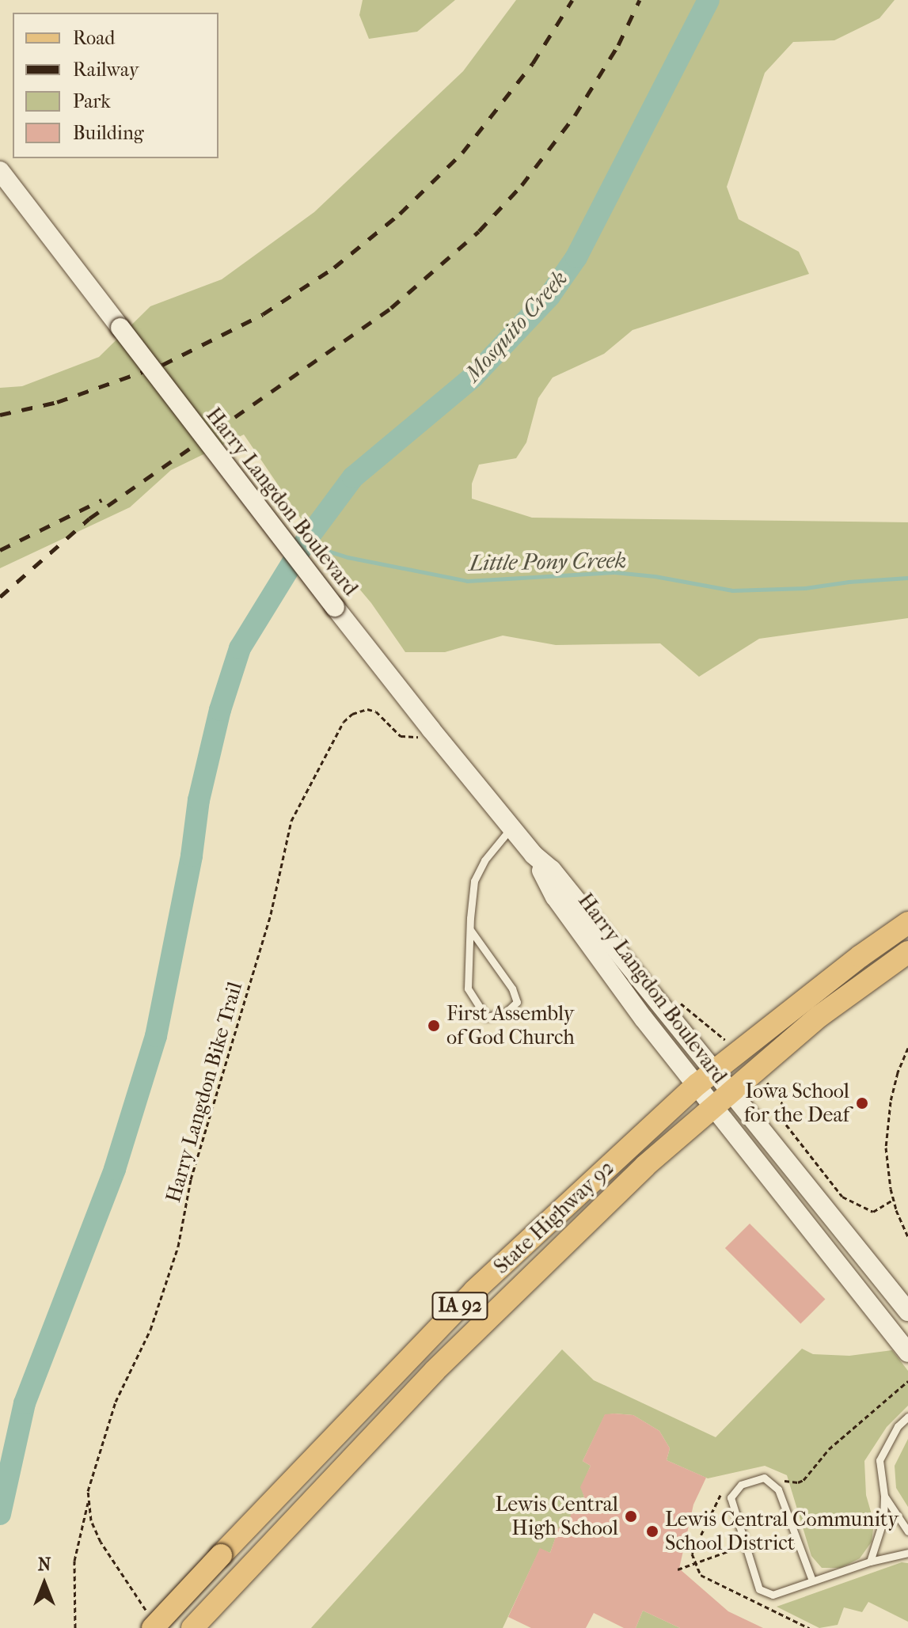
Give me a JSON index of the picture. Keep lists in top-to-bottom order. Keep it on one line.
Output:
{"streets":{"main road":["Harry Langdon Boulevard","State Highway 92","IA 92"],"path":["Harry Langdon Bike Trail"]},"crossings":[["Harry Langdon Boulevard","Harry Langdon Bike Trail"],["Harry Langdon Boulevard","State Highway 92"],["Harry Langdon Bike Trail","State Highway 92"]],"water":["Mosquito Creek","Little Pony Creek"],"places":["First Assembly of God Church","Iowa School for the Deaf","Lewis Central High School","Lewis Central Community School District"],"legend":["Road","Railway","Park","Building"],"north":"top"}
